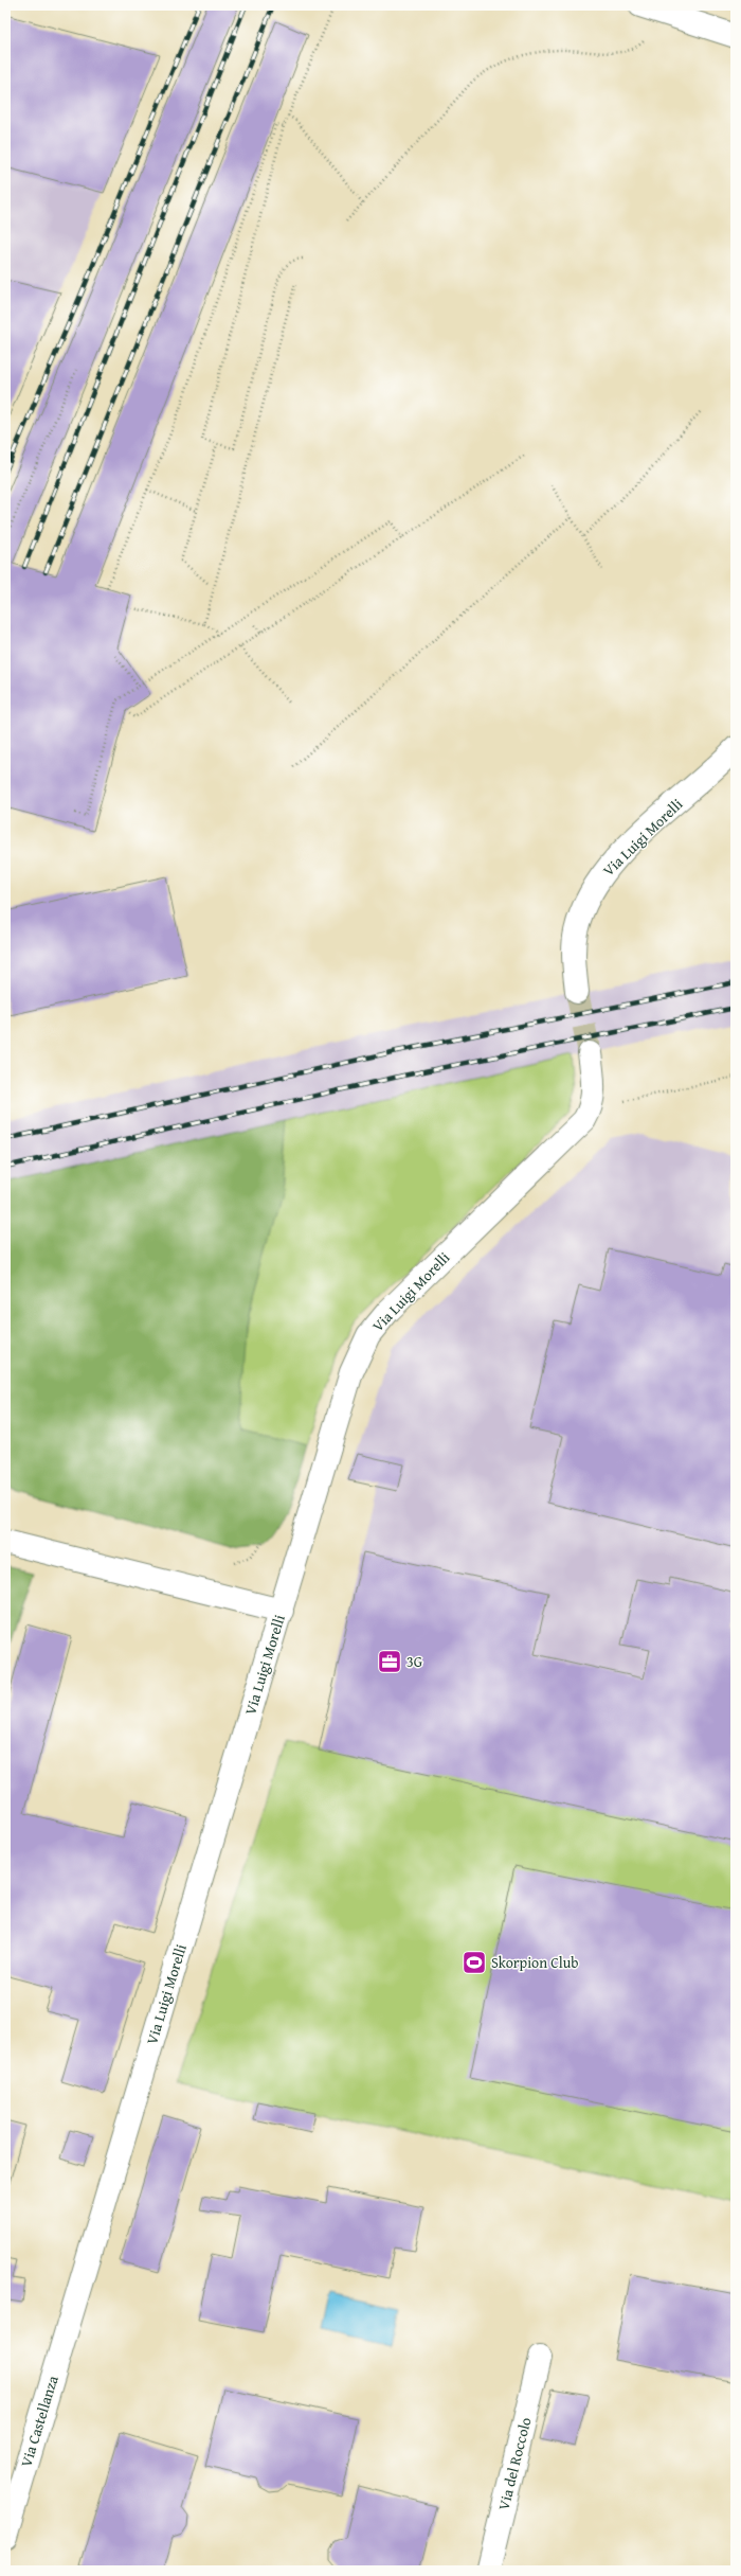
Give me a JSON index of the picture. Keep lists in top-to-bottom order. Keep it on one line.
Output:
{"streets":{"street":["Via Luigi Morelli","Via Castellanza","Via del Roccolo"]},"crossings":[["Via Luigi Morelli","Via Castellanza"]],"places":{"office":["3G"],"sports":["Skorpion Club"]}}
